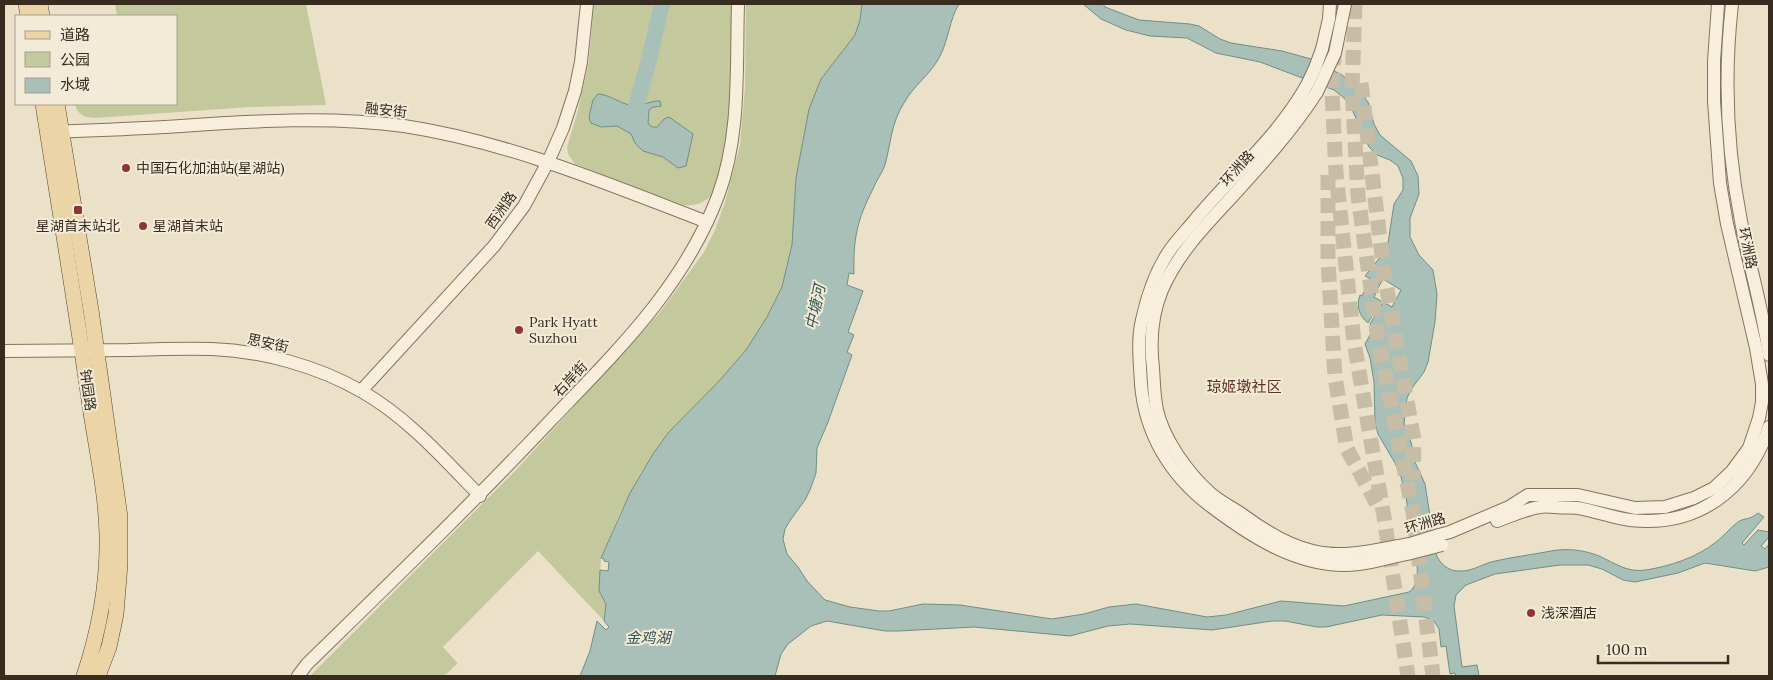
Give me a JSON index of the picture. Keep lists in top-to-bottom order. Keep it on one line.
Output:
{"streets":{"main road":["钟园路"],"street":["融安街","环洲路","西洲路","思安街","右岸街"]},"crossings":[["融安街","西洲路"],["融安街","右岸街"],["融安街","钟园路"],["西洲路","思安街"],["思安街","右岸街"],["思安街","钟园路"]],"districts":["琼姬墩社区"],"water":["中塘河","金鸡湖"],"places":{"other":["中国石化加油站(星湖站)","星湖首末站","Park Hyatt Suzhou","浅深酒店"],"transit":["星湖首末站北"]},"legend":["道路","公园","水域"],"scale_bar":"100 m"}
